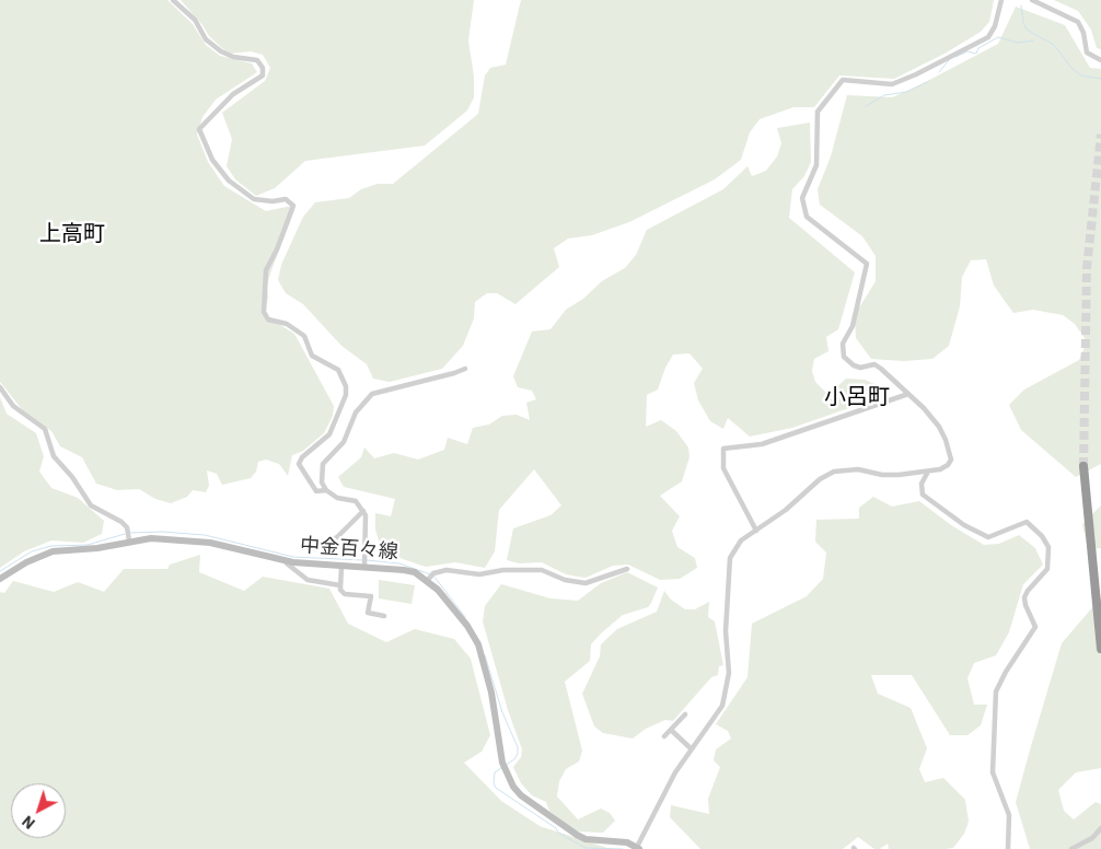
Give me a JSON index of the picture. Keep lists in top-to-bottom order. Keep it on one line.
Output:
{"streets":{"main road":["中金百々線"]},"districts":["上高町","小呂町"],"north":"bottom left"}
